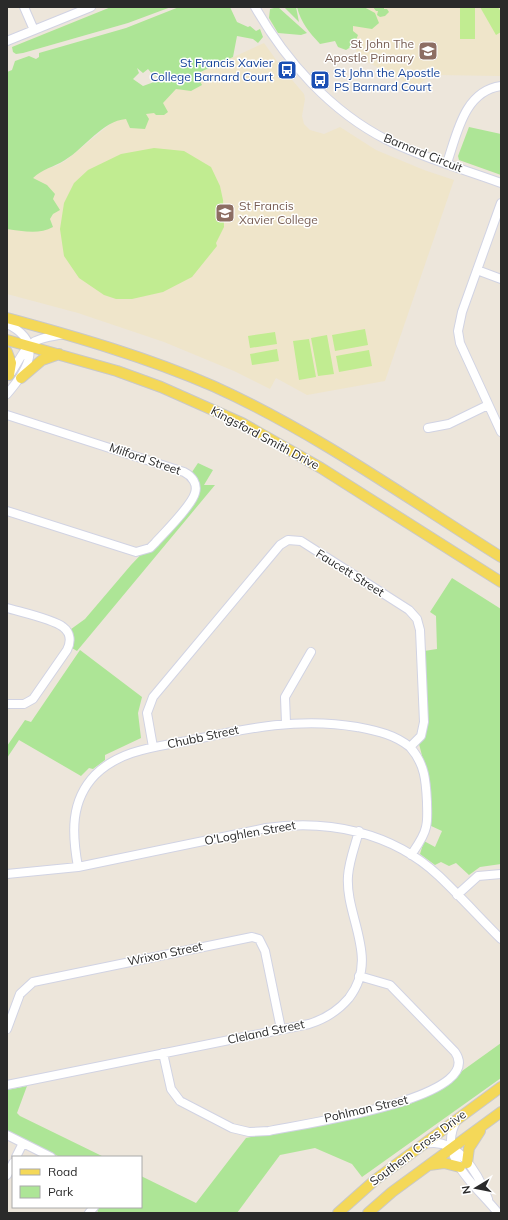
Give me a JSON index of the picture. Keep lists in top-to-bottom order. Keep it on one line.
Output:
{"streets":{"main road":["Kingsford Smith Drive","Southern Cross Drive"],"street":["Barnard Circuit","Milford Street","Faucett Street","Chubb Street","O'Loghlen Street","Wrixon Street","Cleland Street","Pohlman Street"]},"crossings":[["Faucett Street","Chubb Street"],["Chubb Street","O'Loghlen Street"],["O'Loghlen Street","Cleland Street"],["Wrixon Street","Cleland Street"],["Cleland Street","Pohlman Street"]],"places":{"school or university":["St John The Apostle Primary","St Francis Xavier College"],"bus stop":["St Francis Xavier College Barnard Court","St John the Apostle PS Barnard Court"]},"legend":["Road","Park"],"north":"left"}
